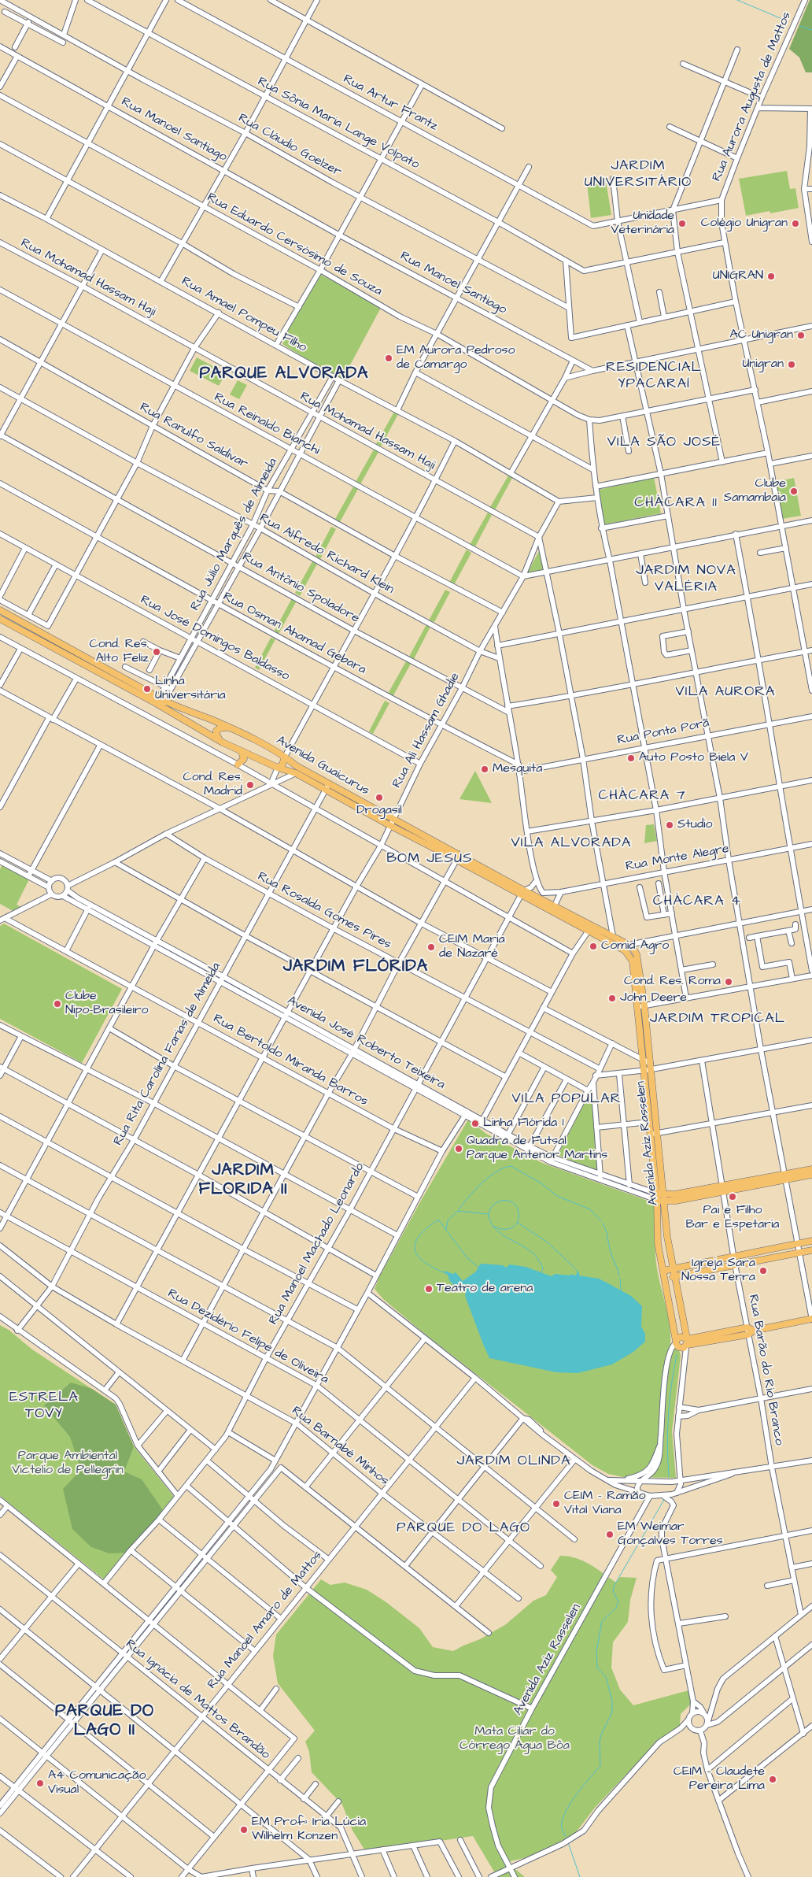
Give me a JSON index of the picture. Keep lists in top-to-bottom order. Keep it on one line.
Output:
{"streets":{"main road":["Avenida Guaicurus","Avenida José Roberto Teixeira","Avenida Aziz Rasselen"],"street":["Rua Aurora Augusta de Mattos","Rua Artur Frantz","Rua Sônia Maria Lange Volpato","Rua Manoel Santiago","Rua Cláudio Goelzer","Rua Eduardo Cersósimo de Souza","Rua Mohamad Hassam Haji","Rua Amael Pompeu Filho","Rua Reinaldo Bianchi","Rua Ranulfo Saldivar","Rua Júlio Marquês de Almeida","Rua Alfredo Richard Klein","Rua Antônio Spoladore","Rua Osman Ahamad Gebara","Rua José Domingos Baldasso","Rua Ali Hassam Ghadie","Rua Ponta Porã","Rua Monte Alegre","Rua Rosalda Gomes Pires","Rua Rita Carolina Farias de Almeida","Rua Bertoldo Miranda Barros","Rua Manoel Machado Leonardo","Rua Dezidério Felipe de Oliveira","Rua Barão do Rio Branco","Rua Barnabé Minhos","Rua Manoel Amaro de Mattos","Rua Ignácia de Mattos Brandão"]},"crossings":[["Rua Mohamad Hassam Haji","Rua Júlio Marquês de Almeida"],["Rua Mohamad Hassam Haji","Rua Ali Hassam Ghadie"],["Rua Amael Pompeu Filho","Rua Júlio Marquês de Almeida"],["Rua Amael Pompeu Filho","Rua Ali Hassam Ghadie"],["Rua Reinaldo Bianchi","Rua Júlio Marquês de Almeida"],["Rua Reinaldo Bianchi","Rua Ali Hassam Ghadie"],["Rua Ranulfo Saldivar","Rua Júlio Marquês de Almeida"],["Rua Ranulfo Saldivar","Rua Ali Hassam Ghadie"],["Rua Júlio Marquês de Almeida","Rua Alfredo Richard Klein"],["Rua Júlio Marquês de Almeida","Rua Antônio Spoladore"],["Rua Júlio Marquês de Almeida","Rua Osman Ahamad Gebara"],["Rua Júlio Marquês de Almeida","Rua José Domingos Baldasso"],["Rua Júlio Marquês de Almeida","Avenida Guaicurus"],["Rua Alfredo Richard Klein","Rua Ali Hassam Ghadie"],["Rua Antônio Spoladore","Rua Ali Hassam Ghadie"],["Rua Osman Ahamad Gebara","Rua Ali Hassam Ghadie"],["Rua José Domingos Baldasso","Rua Ali Hassam Ghadie"],["Rua Ali Hassam Ghadie","Avenida Guaicurus"],["Rua Ali Hassam Ghadie","Rua Rosalda Gomes Pires"],["Rua Ali Hassam Ghadie","Avenida José Roberto Teixeira"],["Rua Ali Hassam Ghadie","Rua Bertoldo Miranda Barros"],["Rua Ali Hassam Ghadie","Rua Dezidério Felipe de Oliveira"],["Rua Ali Hassam Ghadie","Rua Barnabé Minhos"],["Avenida Guaicurus","Rua Rita Carolina Farias de Almeida"],["Avenida Guaicurus","Avenida Aziz Rasselen"],["Avenida Guaicurus","Rua Manoel Machado Leonardo"],["Rua Rosalda Gomes Pires","Rua Rita Carolina Farias de Almeida"],["Rua Rosalda Gomes Pires","Rua Manoel Machado Leonardo"],["Avenida José Roberto Teixeira","Rua Rita Carolina Farias de Almeida"],["Avenida José Roberto Teixeira","Avenida Aziz Rasselen"],["Avenida José Roberto Teixeira","Rua Manoel Machado Leonardo"],["Avenida José Roberto Teixeira","Rua Barão do Rio Branco"],["Rua Rita Carolina Farias de Almeida","Rua Bertoldo Miranda Barros"],["Rua Rita Carolina Farias de Almeida","Rua Dezidério Felipe de Oliveira"],["Rua Rita Carolina Farias de Almeida","Rua Barnabé Minhos"],["Rua Bertoldo Miranda Barros","Rua Manoel Machado Leonardo"],["Rua Manoel Machado Leonardo","Rua Dezidério Felipe de Oliveira"],["Rua Manoel Machado Leonardo","Rua Barnabé Minhos"],["Rua Dezidério Felipe de Oliveira","Rua Manoel Amaro de Mattos"],["Rua Barnabé Minhos","Rua Manoel Amaro de Mattos"],["Rua Manoel Amaro de Mattos","Rua Ignácia de Mattos Brandão"]],"districts":["JARDIM UNIVERSITÁRIO","RESIDENCIAL YPACARAÍ","PARQUE ALVORADA","VILA SÃO JOSÉ","CHÁCARA 11","JARDIM NOVA VALÉRIA","VILA AURORA","CHÁCARA 7","VILA ALVORADA","BOM JESUS","CHÁCARA 4","JARDIM FLÓRIDA","JARDIM TROPICAL","VILA POPULAR","JARDIM FLORIDA II","ESTRELA TOVY","JARDIM OLINDA","PARQUE DO LAGO","PARQUE DO LAGO II"],"parks":["Parque Ambiental Victelio de Pellegrin","Mata Ciliar do Córrego Água Bôa"],"places":["Unidade Veterinária","Colégio Unigran","UNIGRAN","AC Unigran","EM Aurora Pedroso de Camargo","Unigran","Clube Samambaia","Cond. Res. Alto Feliz","Linha Universitária","Auto Posto Biela V","Mesquita","Cond. Res. Madrid","Drogasil","Studio","Comid Agro","CEIM Maria de Nazaré","Cond. Res. Roma","John Deere","Clube Nipo-Brasileiro","Linha Flórida 1","Quadra de Futsal Parque Antenor Martins","Pai e Filho Bar e Espetaria","Igreja Sara Nossa Terra","Teatro de arena","CEIM - Ramão Vital Viana","EM Weimar Gonçalves Torres","CEIM - Claudete Pereira Lima","A4 Comunicação Visual","EM Profª Iria Lúcia Wilhelm Konzen"]}
